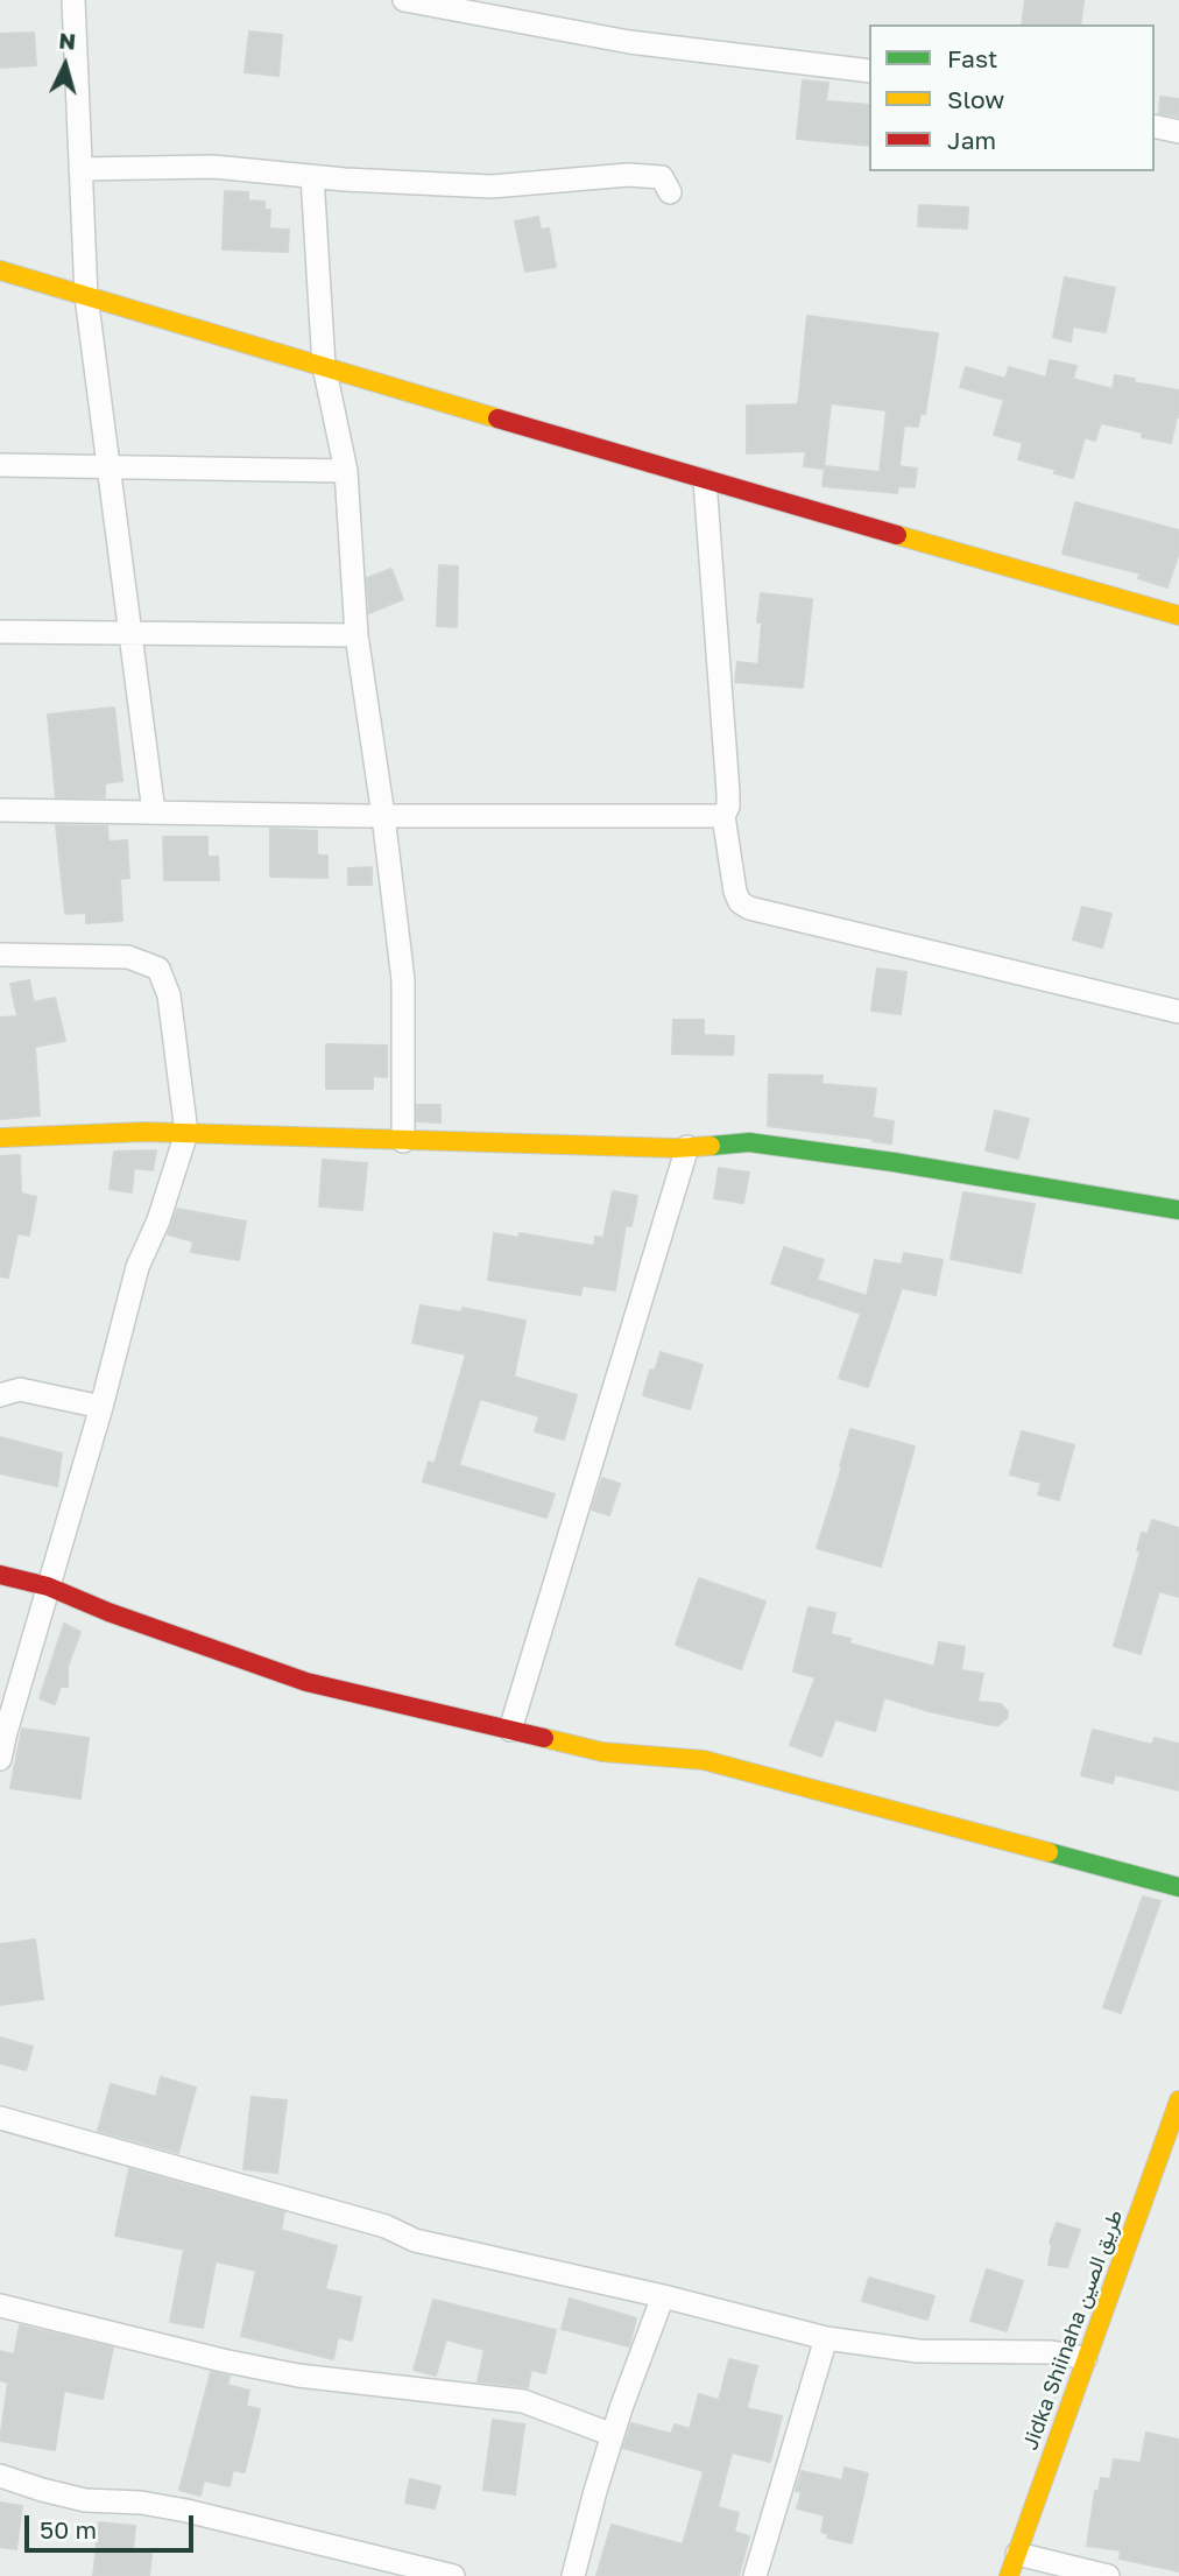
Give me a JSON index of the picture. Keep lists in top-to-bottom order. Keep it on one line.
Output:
{"streets":{"street":["Jidka Shiinaha طريق الصين"]},"legend":["Fast","Slow","Jam"],"scale_bar":"50 m","north":"top"}
